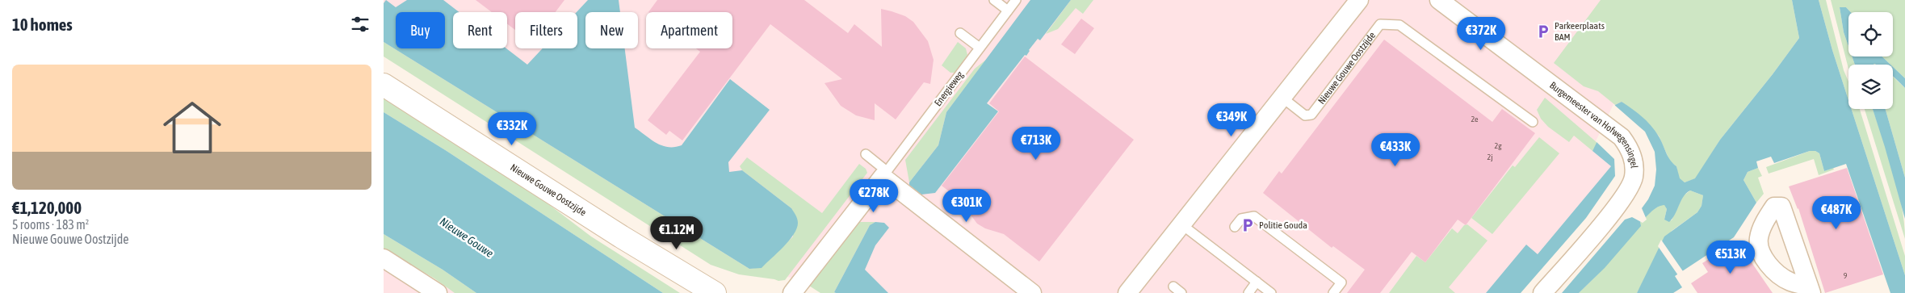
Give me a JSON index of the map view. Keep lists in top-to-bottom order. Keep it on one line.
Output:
{"streets":{"main road":["Nieuwe Gouwe Oostzijde"],"street":["Burgemeester van Hofwegensingel"],"lane":["Energieweg"]},"water":["Nieuwe Gouwe"],"places":{"parking":["Parkeerplaats BAM","Politie Gouda"]},"house_numbers":["2e","2g","2j","9"],"page":{"heading":"10 homes","chip":["Buy","Rent","Filters","New","Apartment"],"price":["€372K","€349K","€332K","€713K","€433K","€278K","€301K","€487K","€1.12M","€513K"],"list":[{"name":"€1,120,000","note":"5 rooms · 183 m² · Nieuwe Gouwe Oostzijde"}]}}
